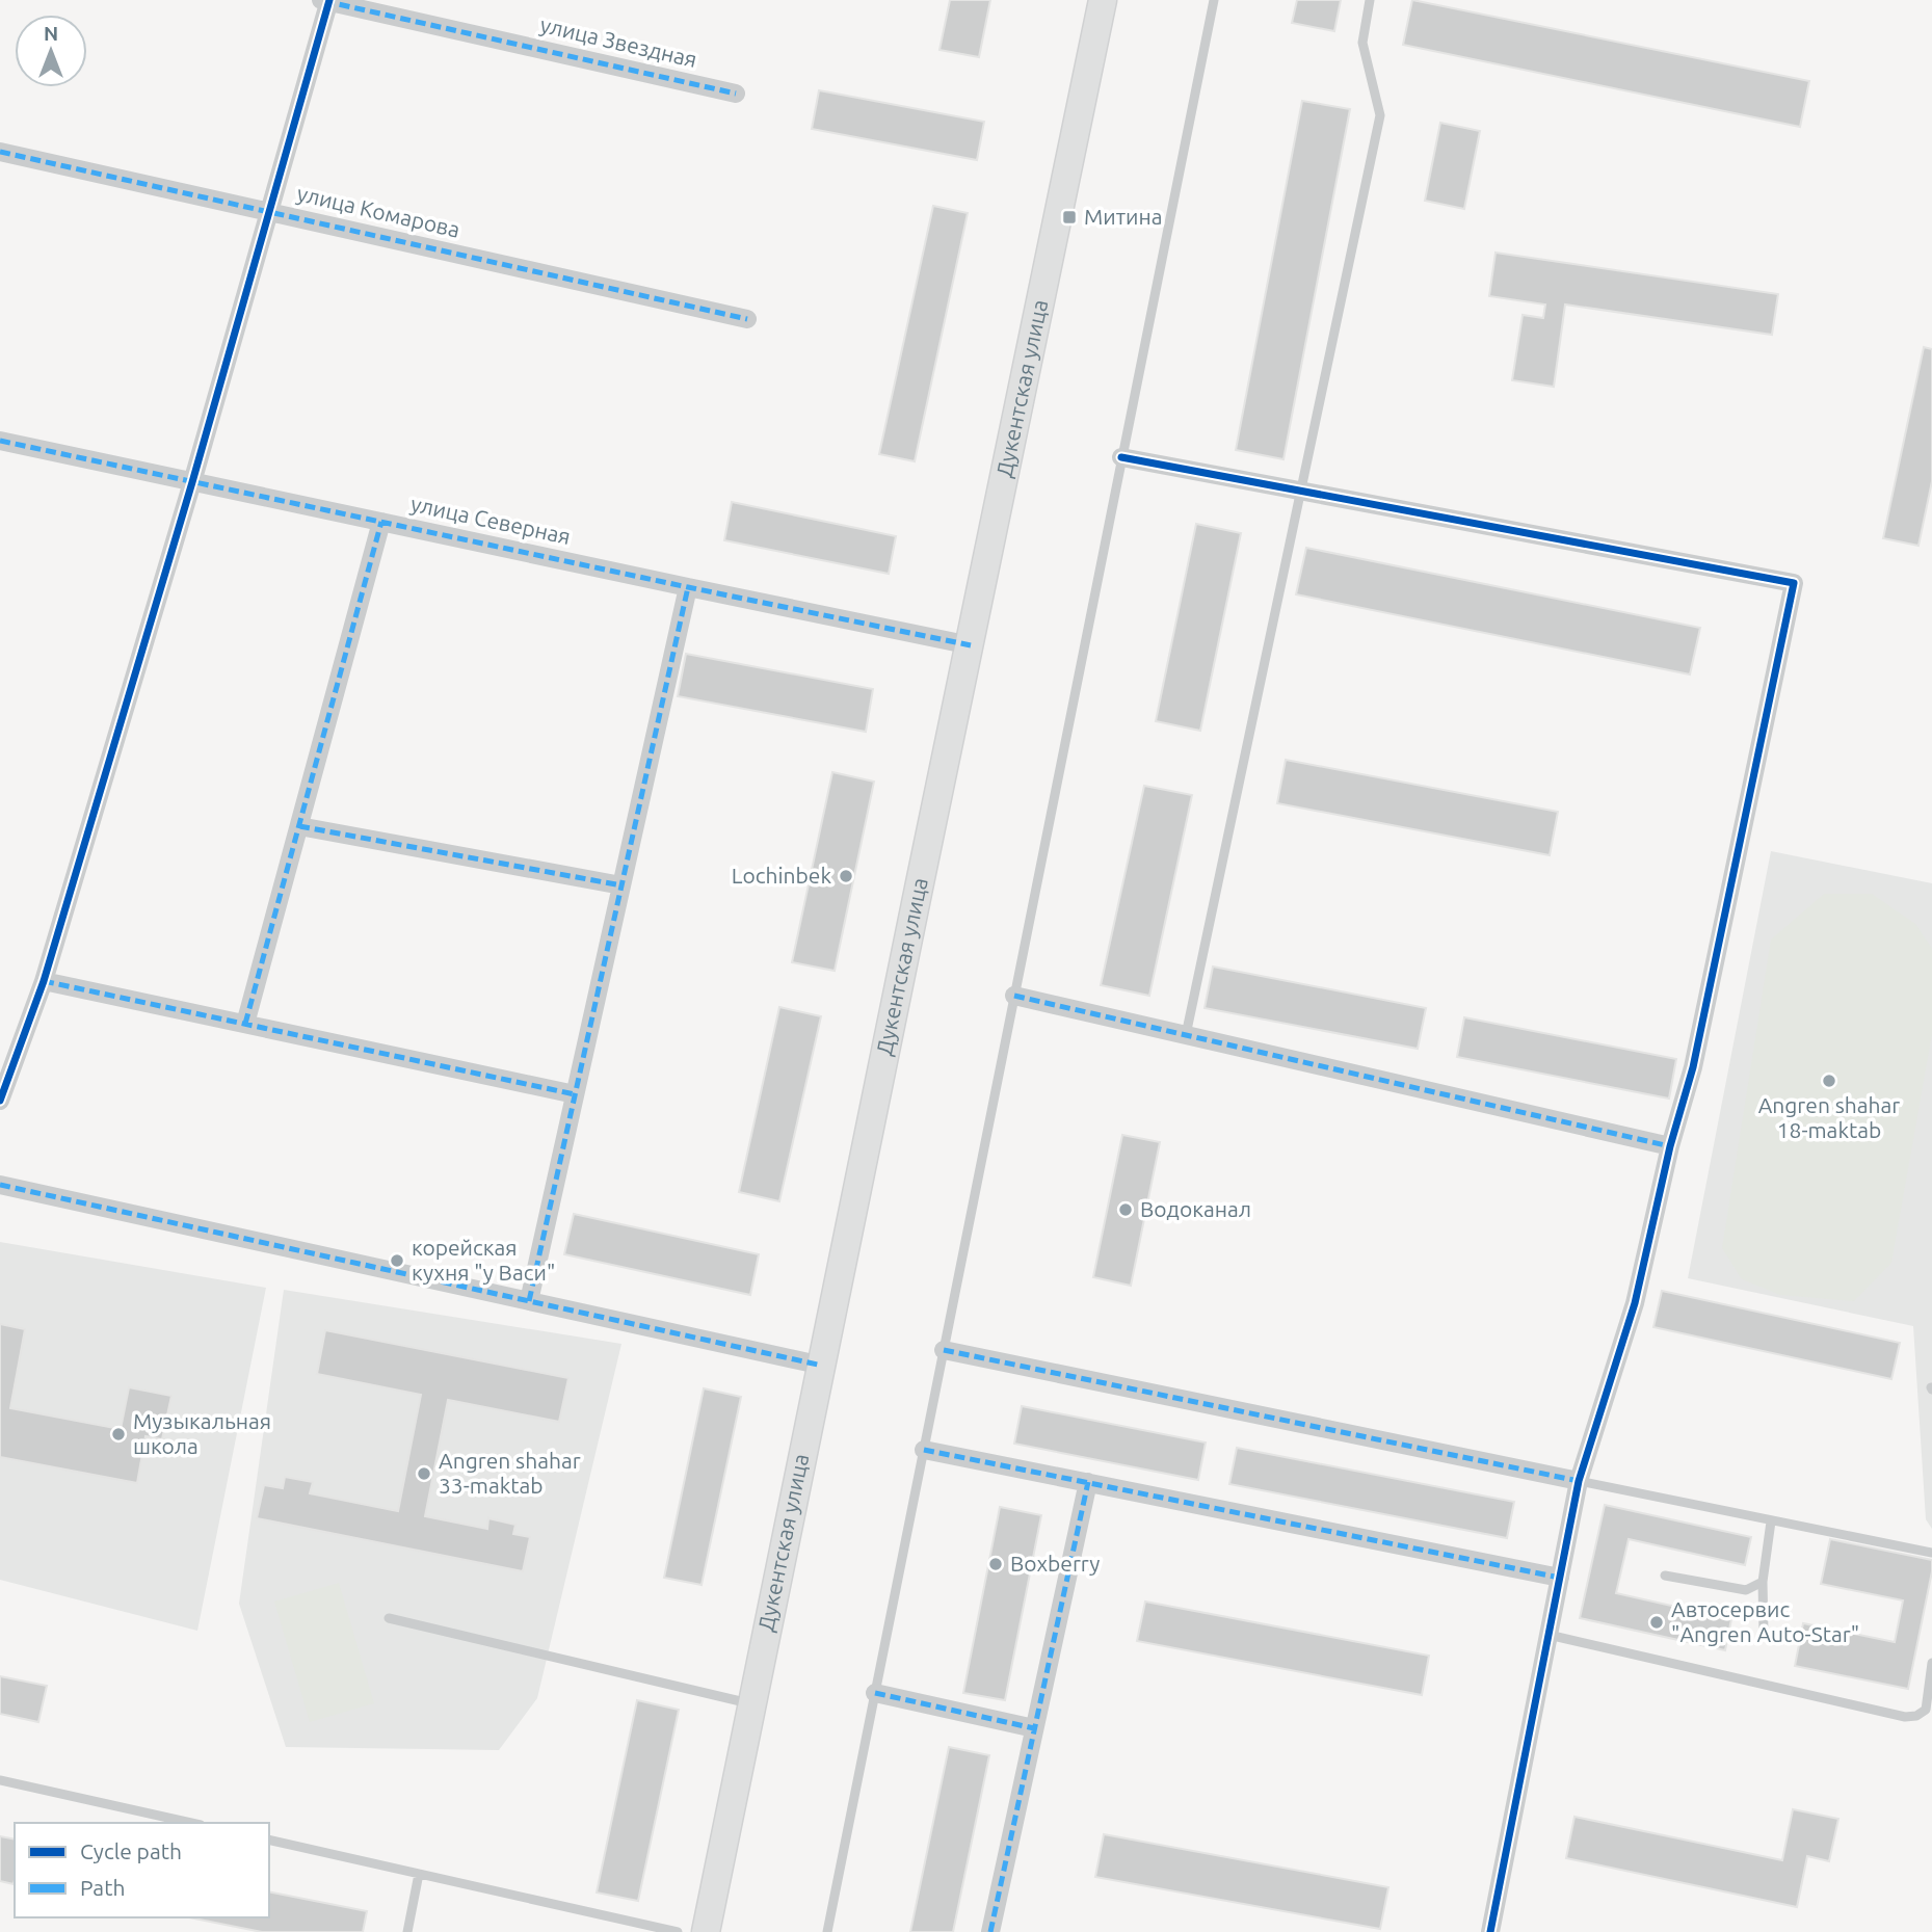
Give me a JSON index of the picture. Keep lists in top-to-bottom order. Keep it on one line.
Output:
{"streets":{"main road":["Дукентская улица"],"street":["улица Звездная","улица Комарова","улица Северная"]},"crossings":[["Дукентская улица","улица Северная"]],"places":{"transit":["Митина"],"other":["Lochinbek","Angren shahar 18-maktab","Водоканал","корейская кухня \"у Васи\"","Музыкальная школа","Angren shahar 33-maktab","Boxberry","Автосервис \"Angren Auto-Star\""]},"legend":["Cycle path","Path"],"north":"top"}
